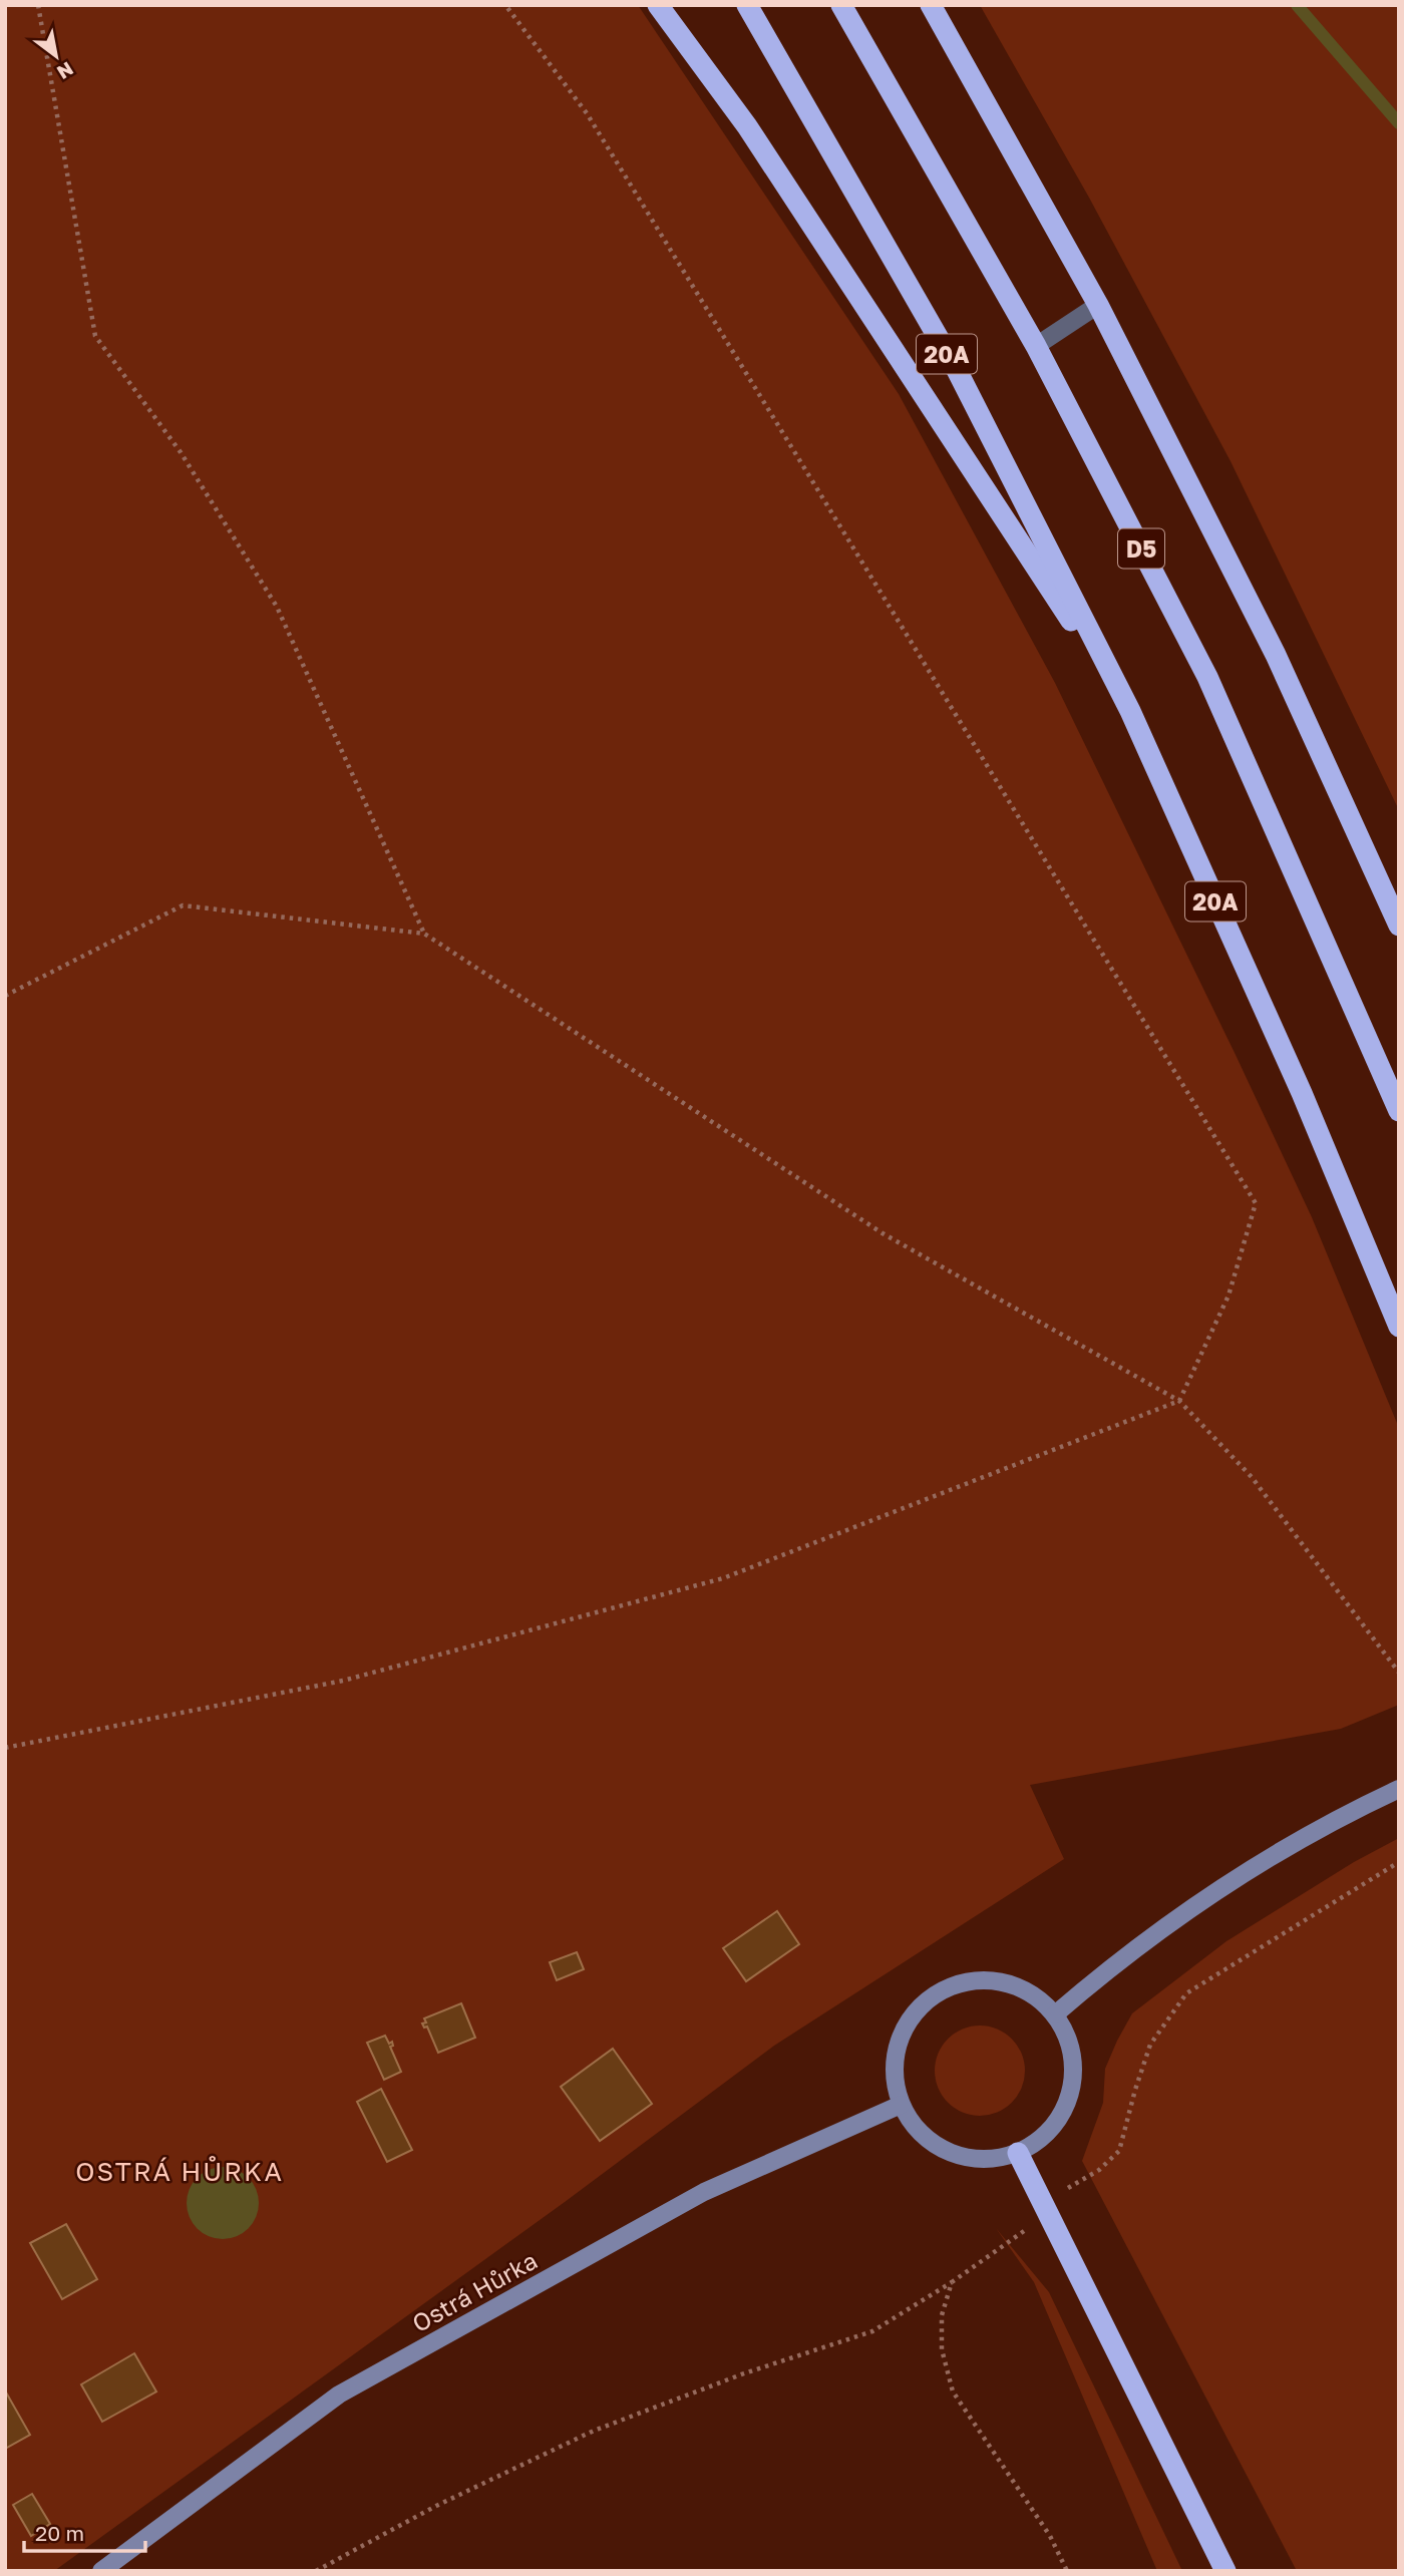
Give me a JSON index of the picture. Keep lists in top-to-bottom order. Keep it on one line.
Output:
{"streets":{"highway":["20A","D5"],"main road":["Ostrá Hůrka"]},"districts":["OSTRÁ HŮRKA"],"scale_bar":"20 m","north":"bottom right"}
